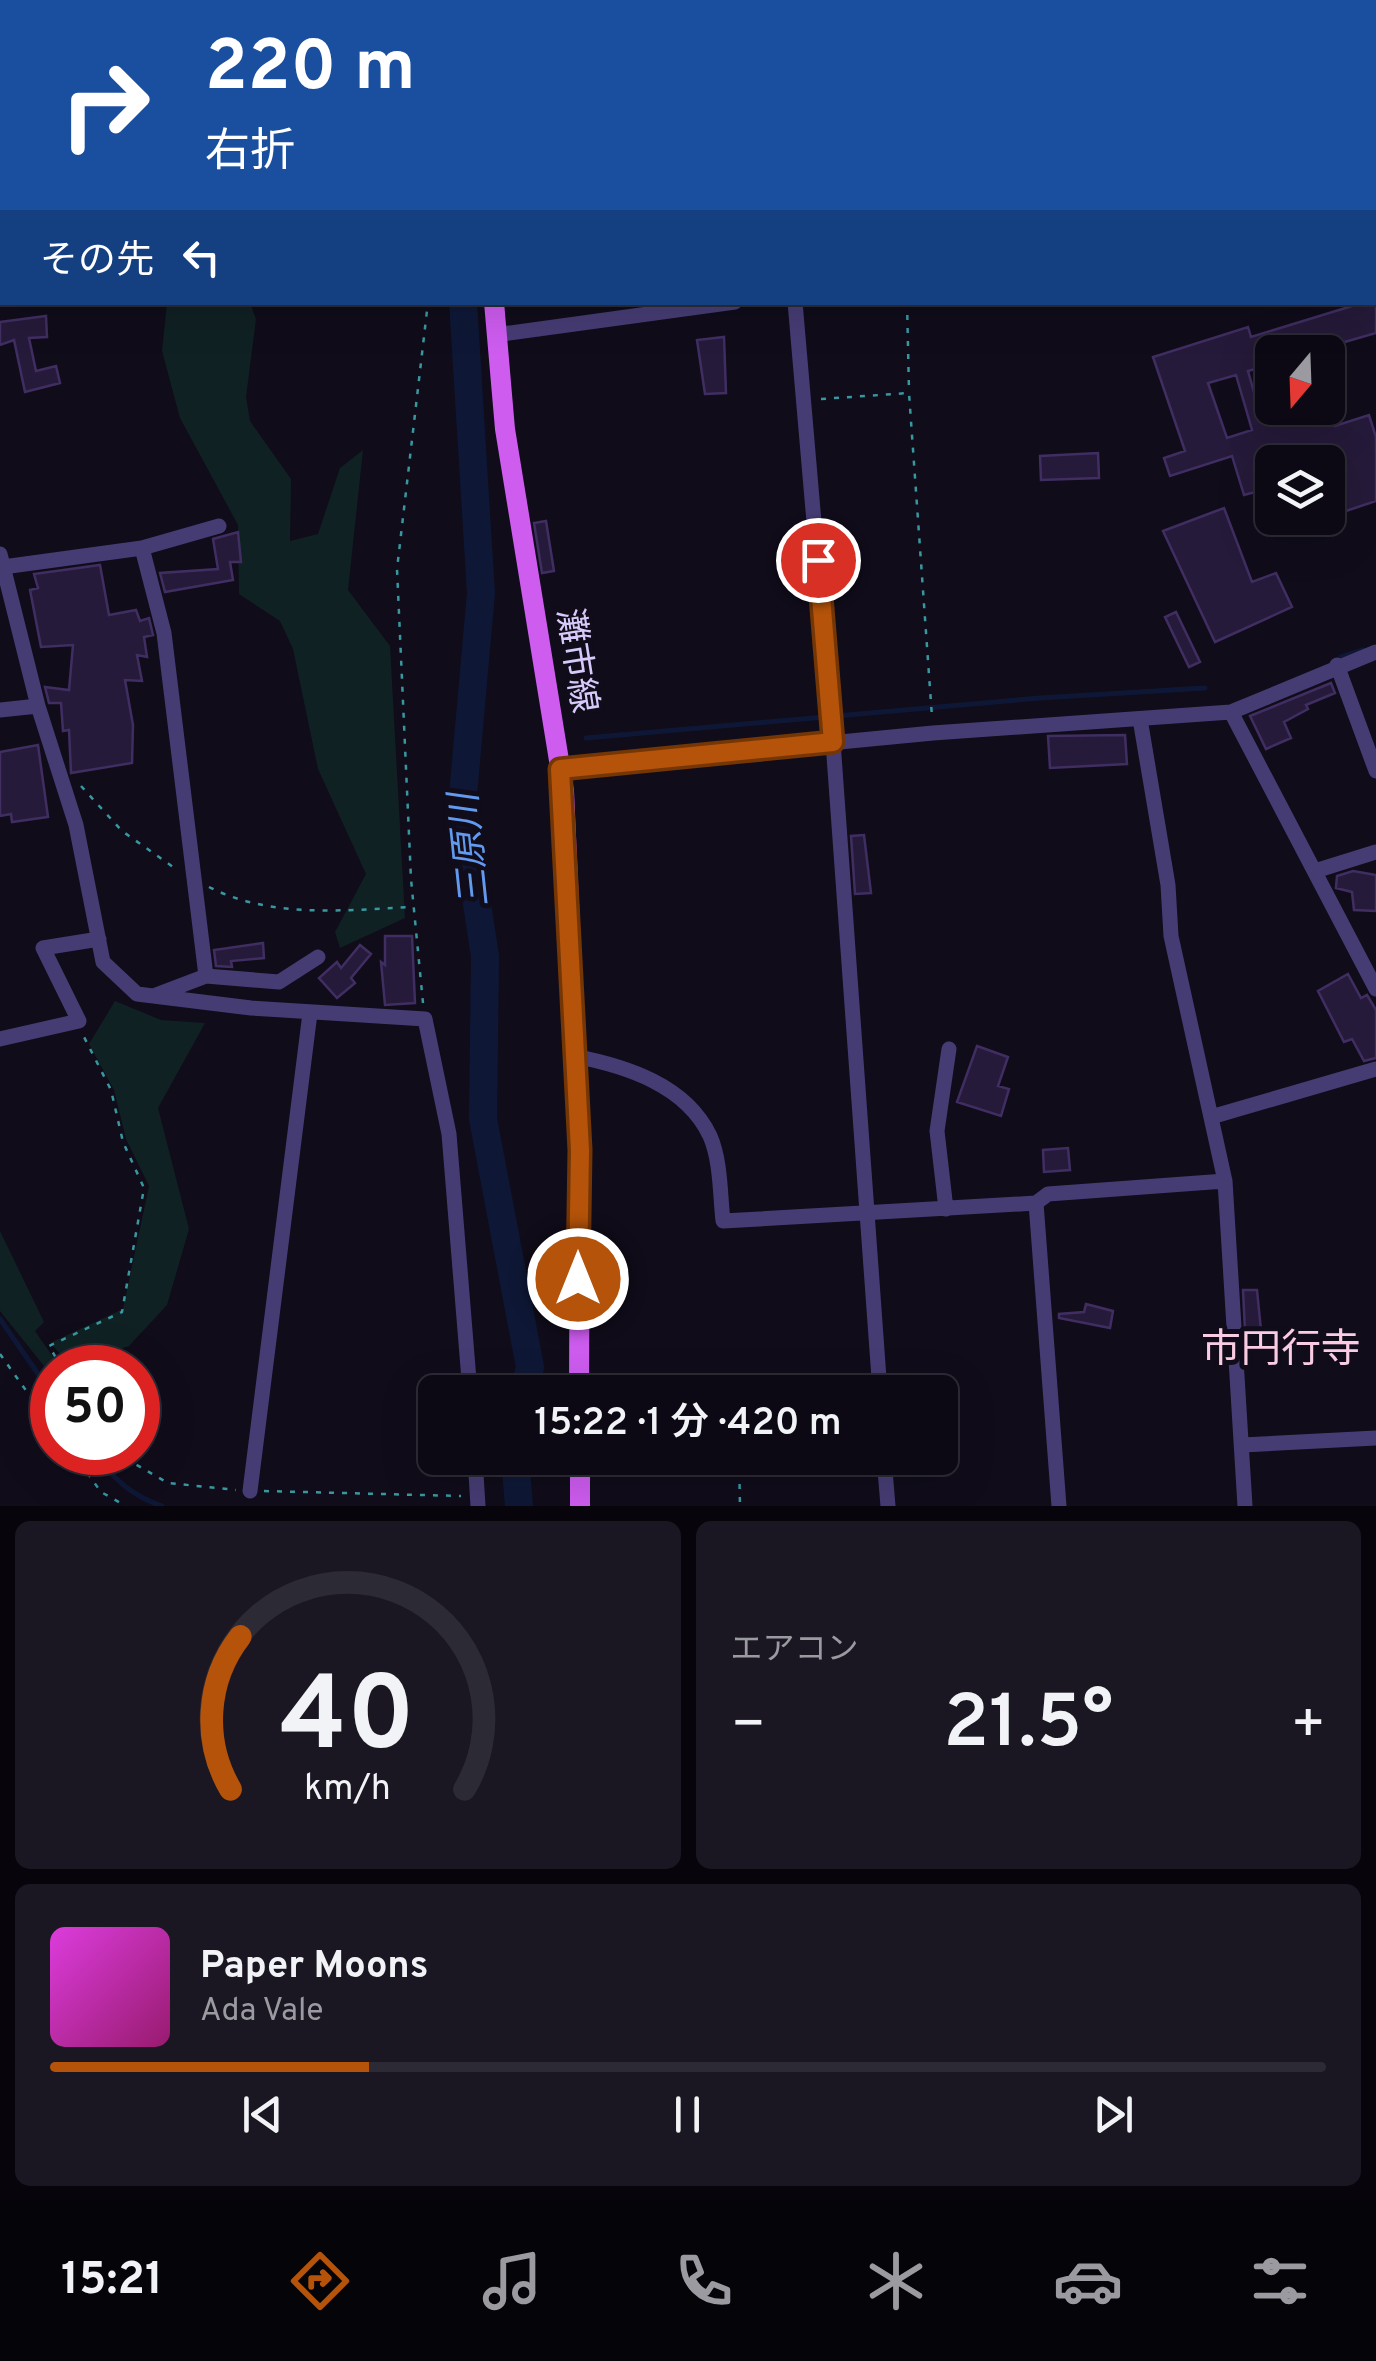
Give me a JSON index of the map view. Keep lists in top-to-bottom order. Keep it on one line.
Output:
{"streets":{"main road":["灘市線"]},"districts":["市円行寺"],"water":["三原川"],"north":"bottom","page":{"turn":["220 m","右折"],"then":"その先","limit":"50","trip":"15:22 · 1 分 · 420 m","tile":"エアコン","heat":["−","21.5°","+"],"song":["Paper Moons","Ada Vale"],"tabs":"15:21","gauge":["40","km/h"]}}
